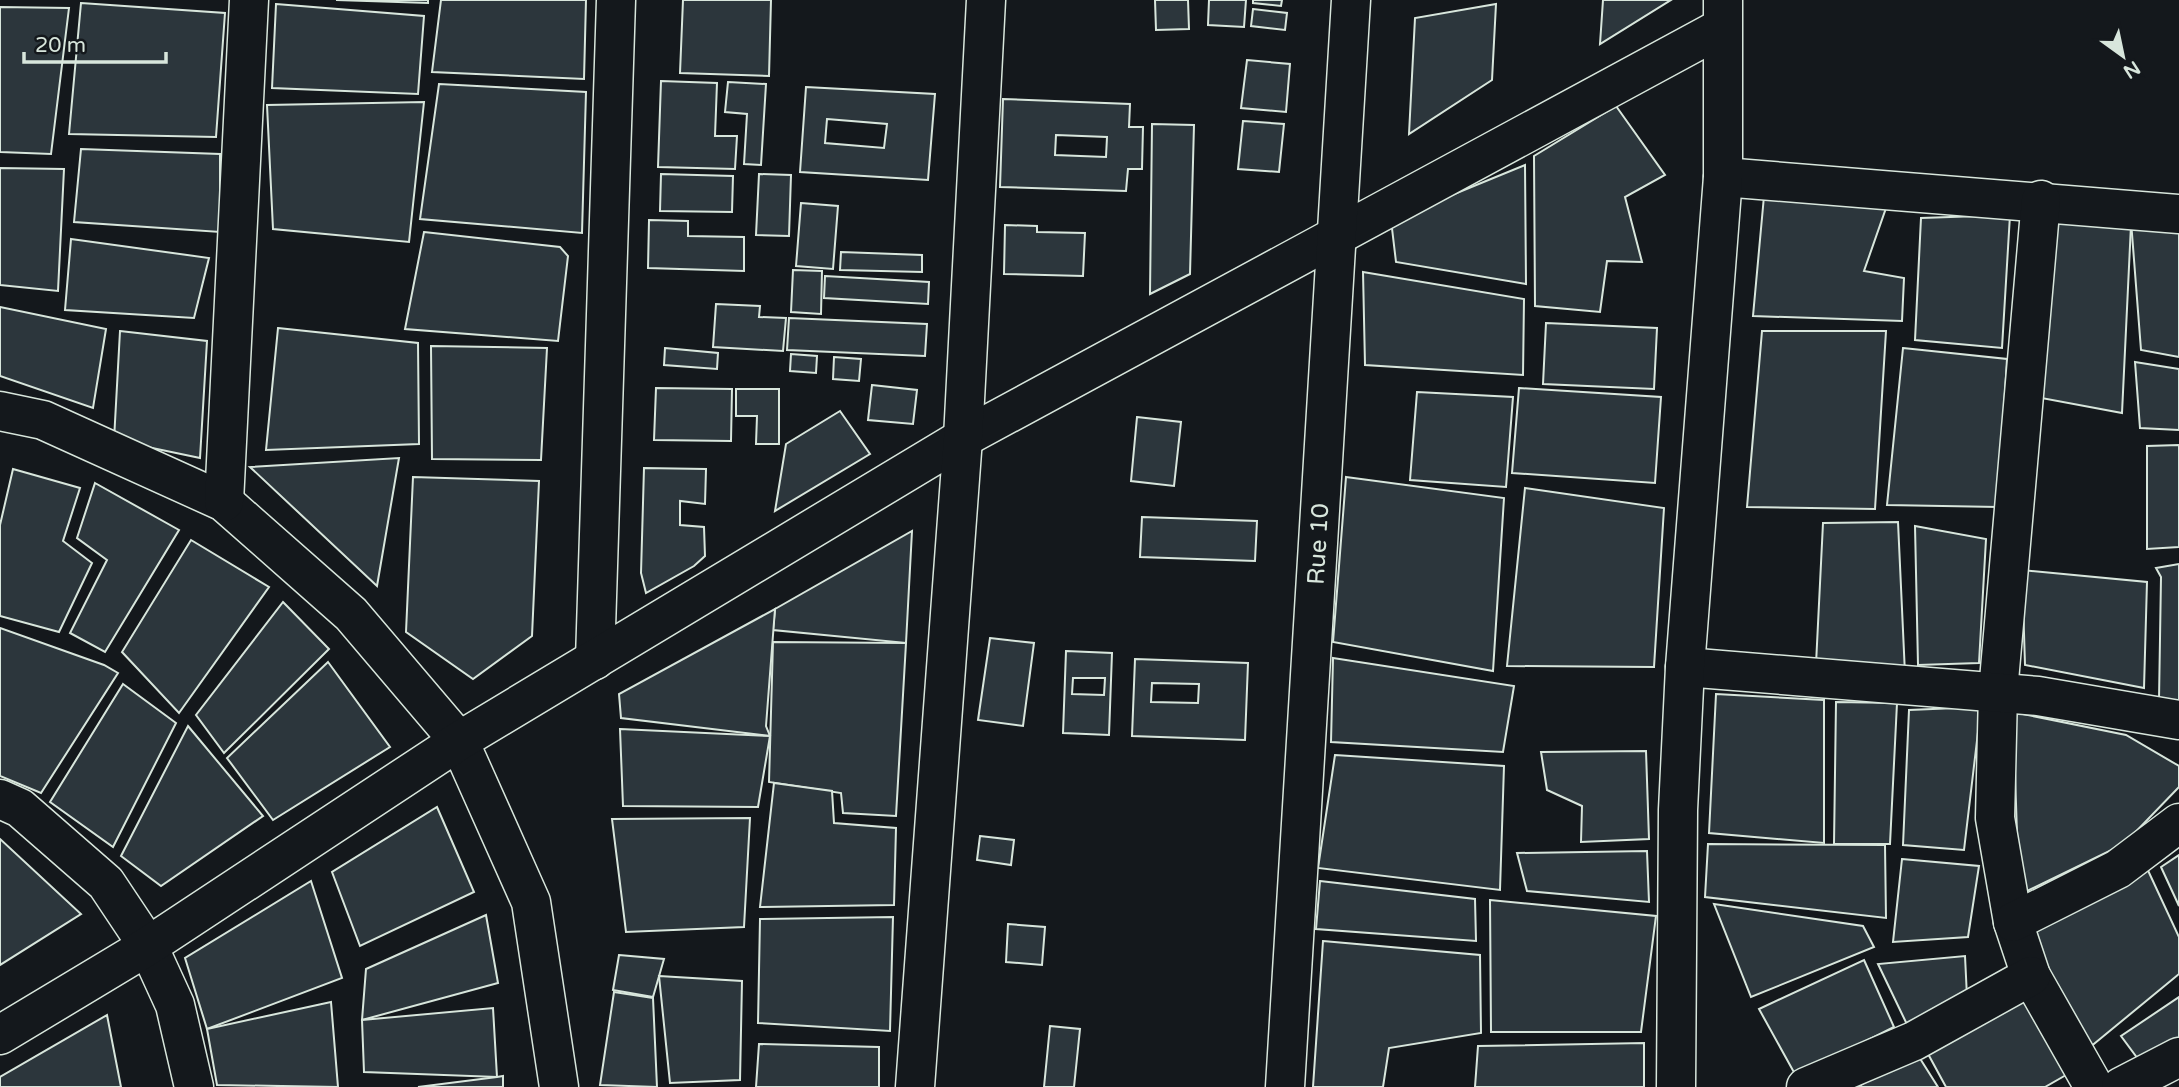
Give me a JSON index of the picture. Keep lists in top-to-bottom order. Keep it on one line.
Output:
{"streets":{"street":["Rue 10"]},"scale_bar":"20 m","north":"bottom right"}
